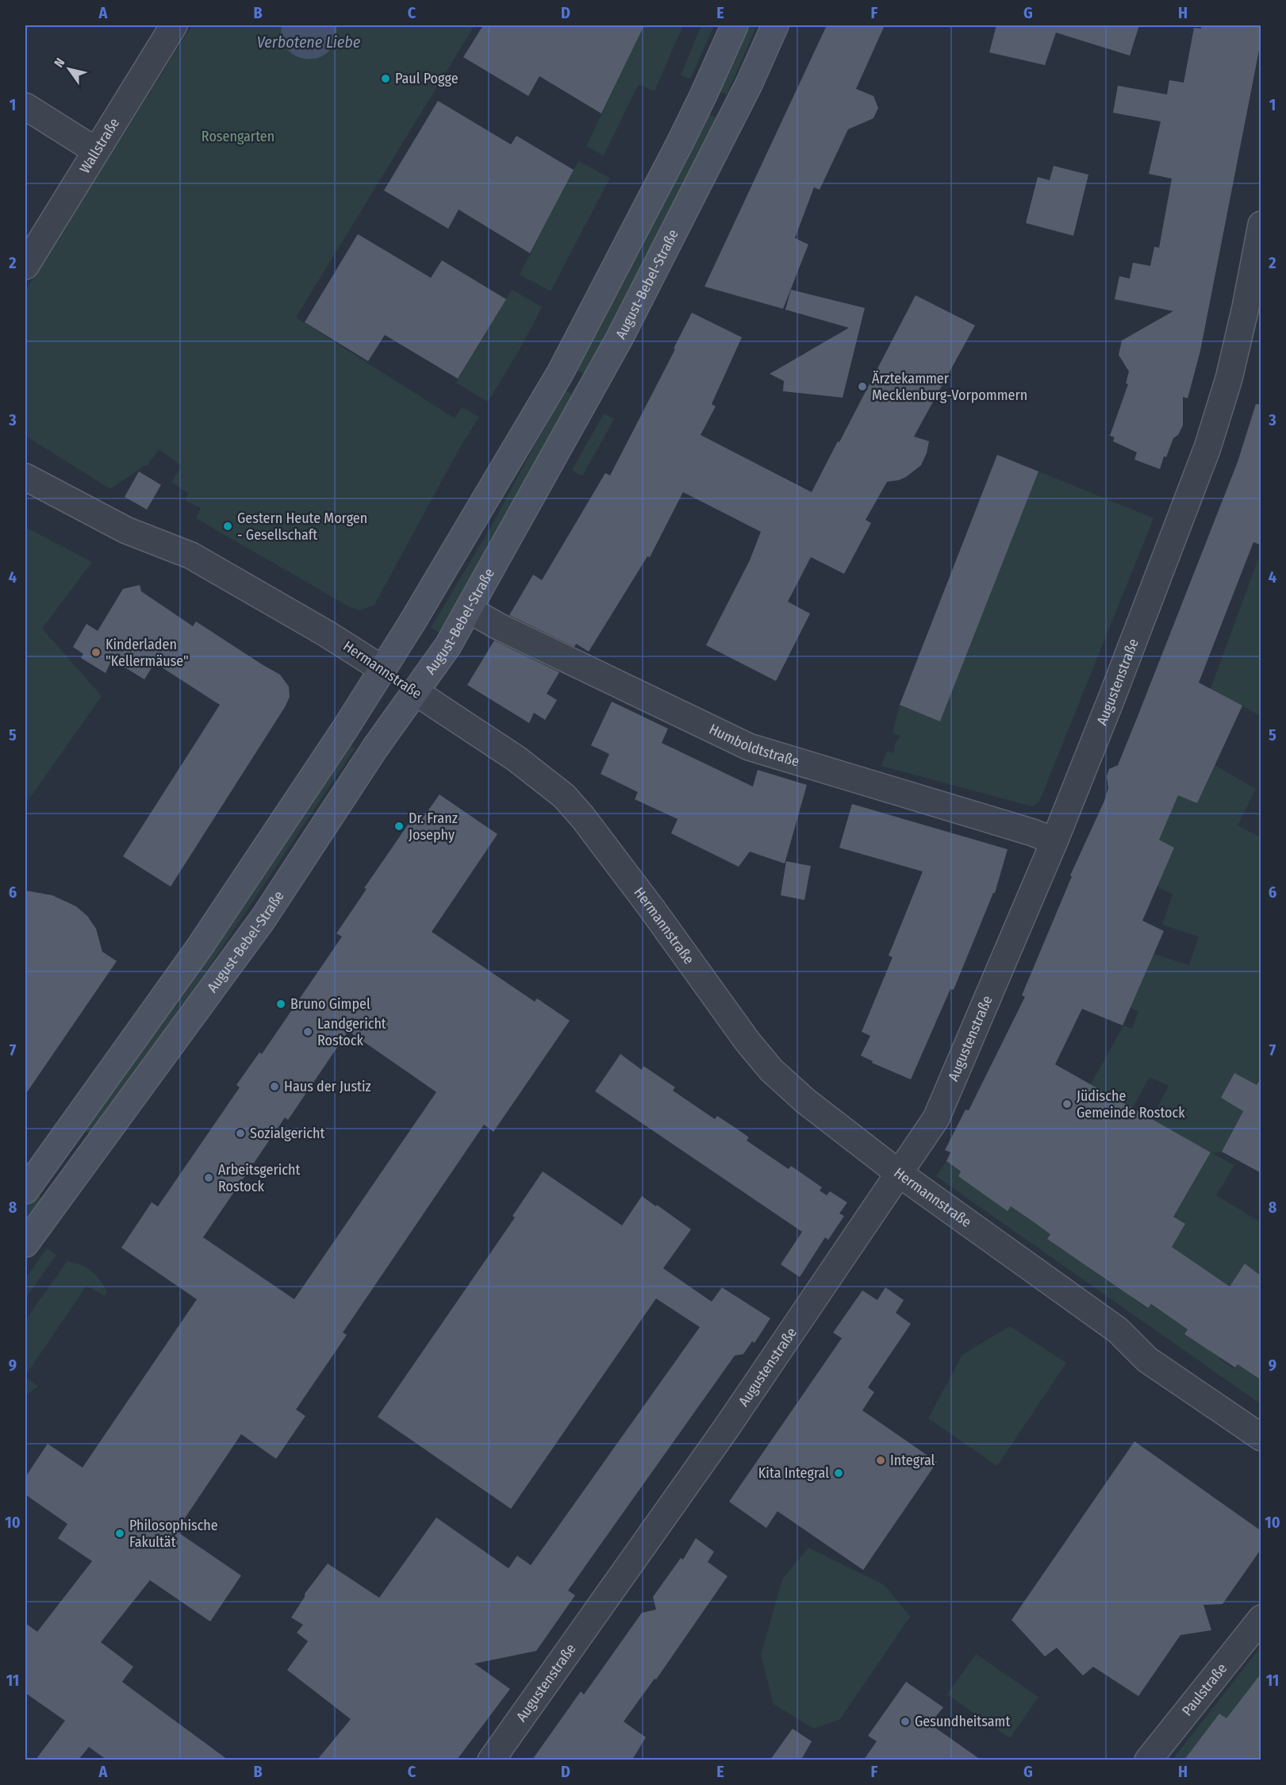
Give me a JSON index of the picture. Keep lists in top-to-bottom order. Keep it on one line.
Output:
{"streets":{"main road":["August-Bebel-Straße","Hermannstraße"],"street":["Wallstraße","Augustenstraße","Humboldtstraße","Paulstraße"]},"crossings":[["August-Bebel-Straße","Hermannstraße"],["August-Bebel-Straße","Humboldtstraße"],["Hermannstraße","Augustenstraße"],["Augustenstraße","Humboldtstraße"]],"water":["Verbotene Liebe"],"parks":["Rosengarten"],"places":["Paul Pogge","Ärztekammer Mecklenburg-Vorpommern","Gestern Heute Morgen - Gesellschaft","Kinderladen \"Kellermäuse\"","Dr. Franz Josephy","Bruno Gimpel","Landgericht Rostock","Haus der Justiz","Jüdische Gemeinde Rostock","Sozialgericht","Arbeitsgericht Rostock","Integral","Kita Integral","Philosophische Fakultät","Gesundheitsamt"],"north":"top left","grid":{"columns":["A","B","C","D","E","F","G","H"],"rows":["1","2","3","4","5","6","7","8","9","10","11"]}}
